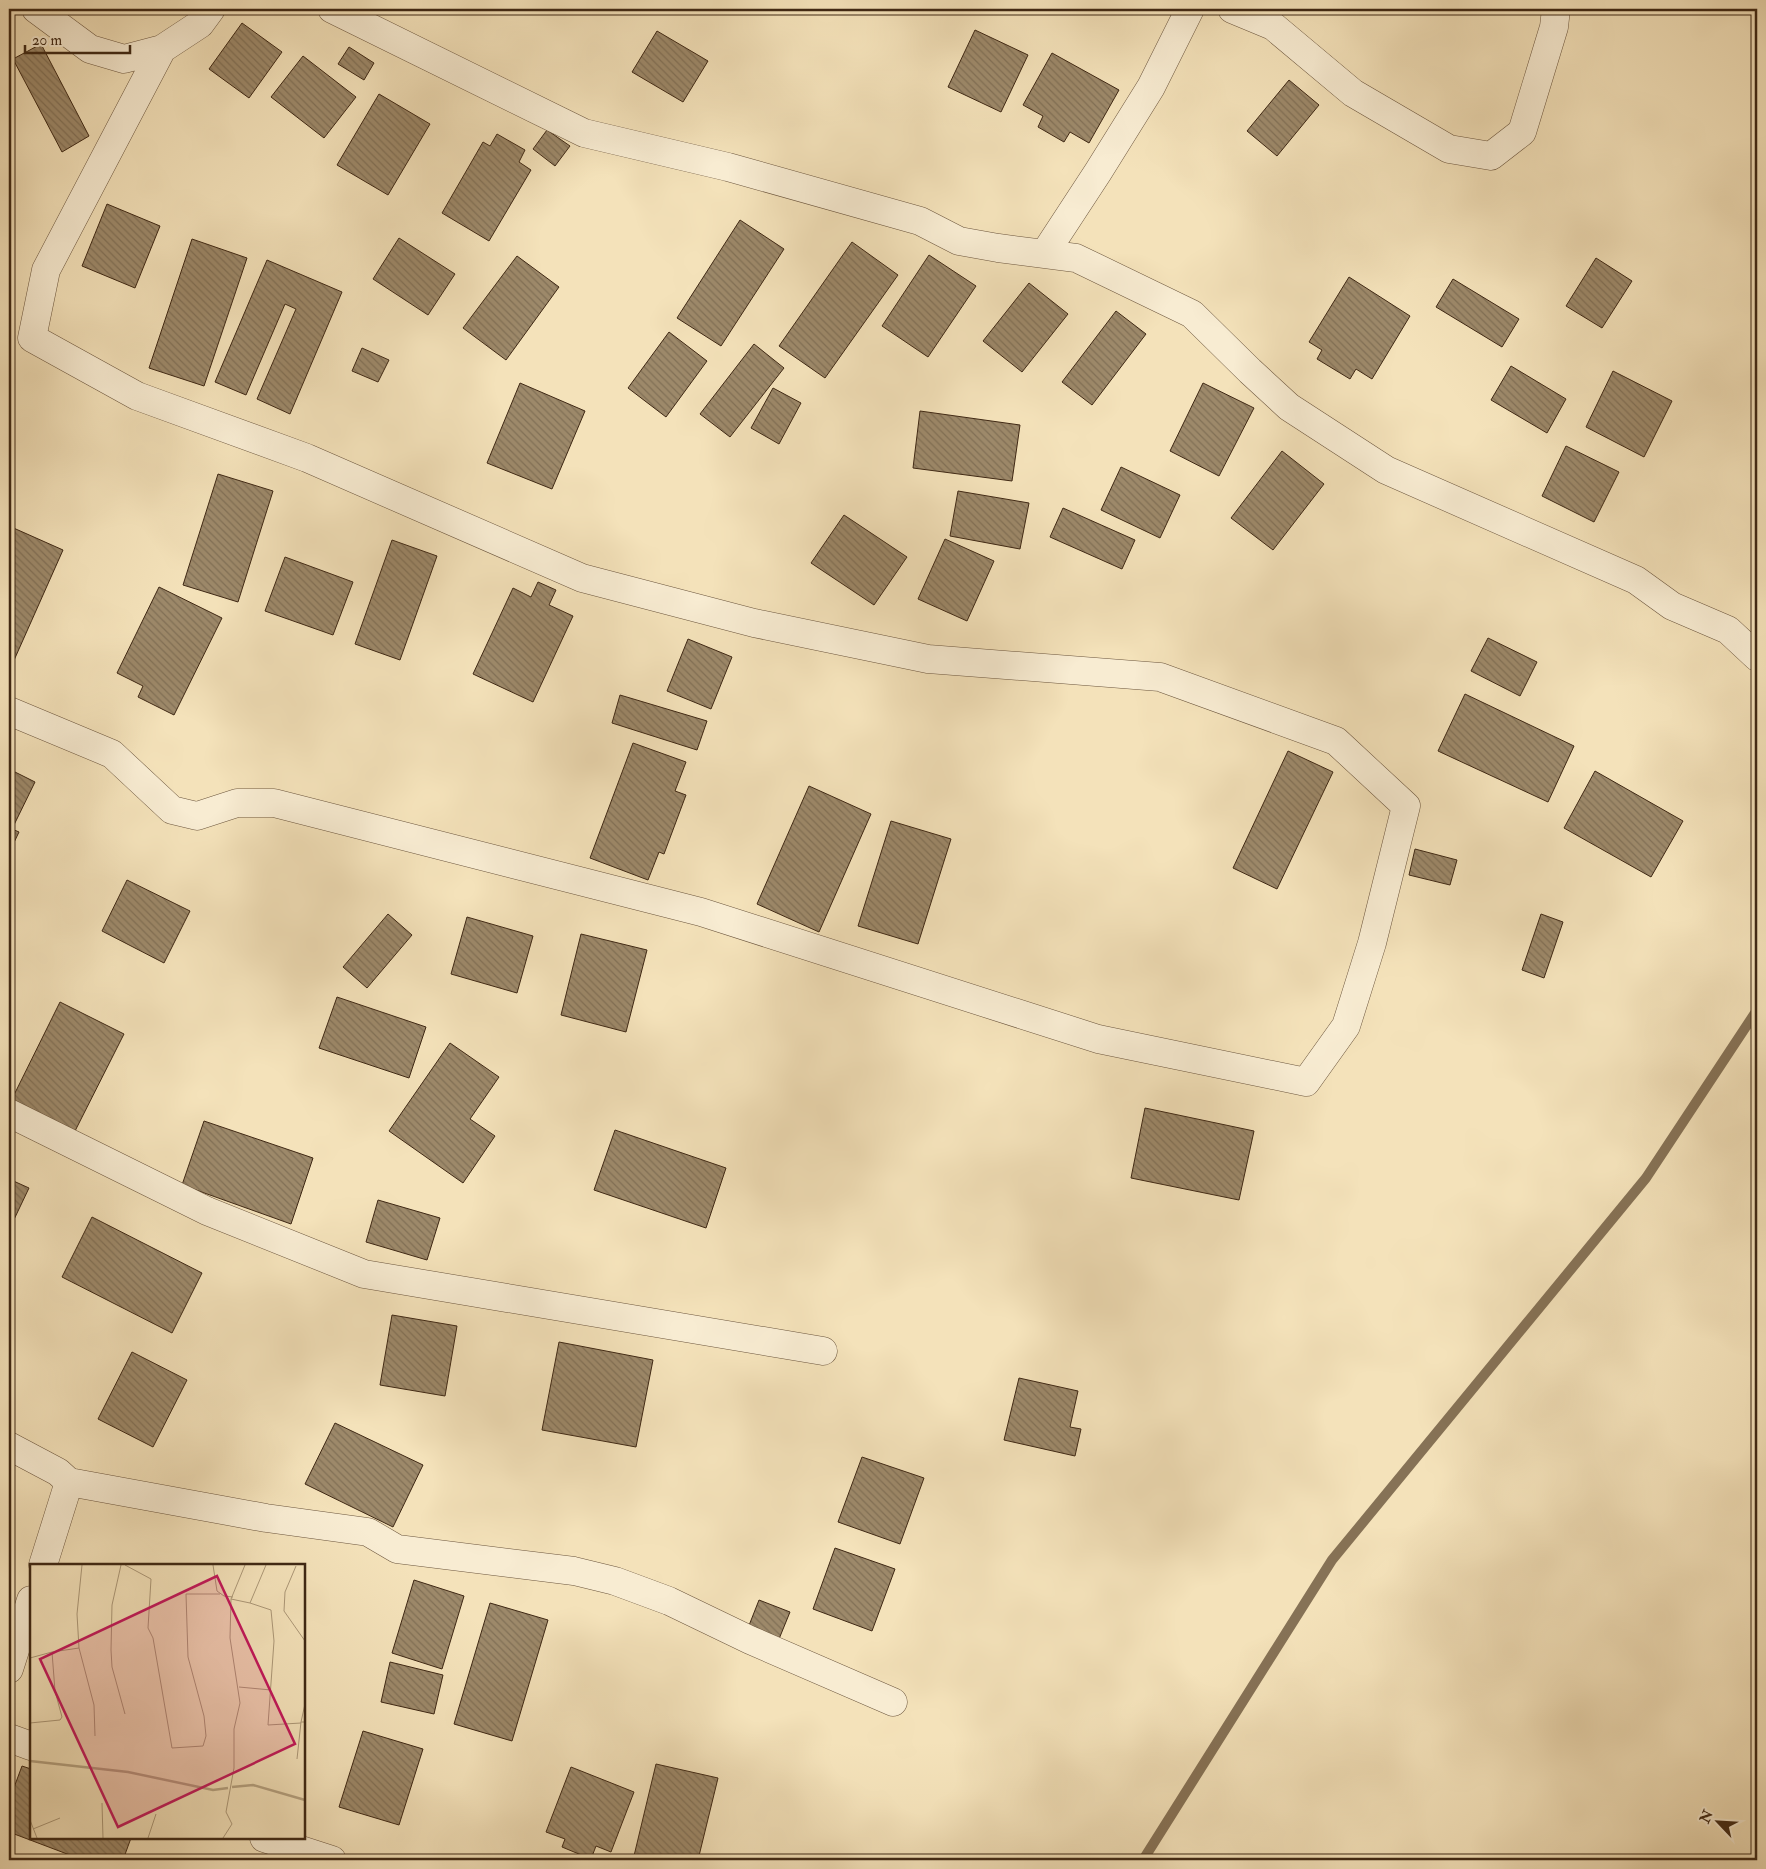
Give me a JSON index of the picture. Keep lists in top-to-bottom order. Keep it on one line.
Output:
{"scale_bar":"20 m","north":"top left"}
